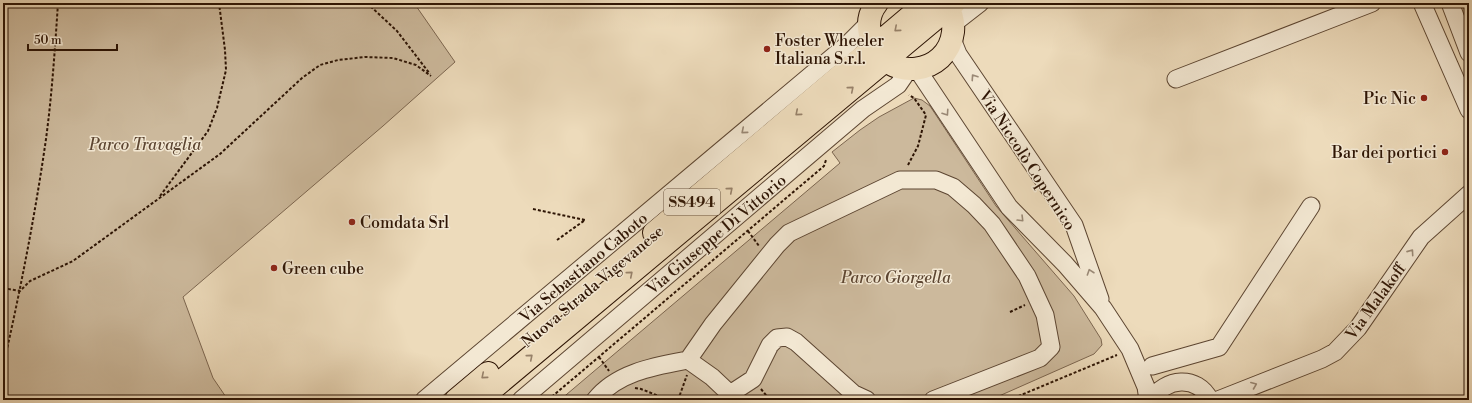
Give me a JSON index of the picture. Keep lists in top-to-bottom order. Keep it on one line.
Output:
{"streets":{"main road":["SS494","Nuova Strada Vigevanese"],"street":["Via Niccolò Copernico","Via Giuseppe Di Vittorio","Via Sebastiano Caboto","Via Malakoff"]},"crossings":[["Via Niccolò Copernico","Via Giuseppe Di Vittorio"],["Via Niccolò Copernico","Nuova Strada Vigevanese"]],"parks":["Parco Travaglia","Parco Giorgella"],"places":["Foster Wheeler Italiana S.r.l.","Pic Nic","Bar dei portici","Comdata Srl","Green cube"],"scale_bar":"50 m"}
